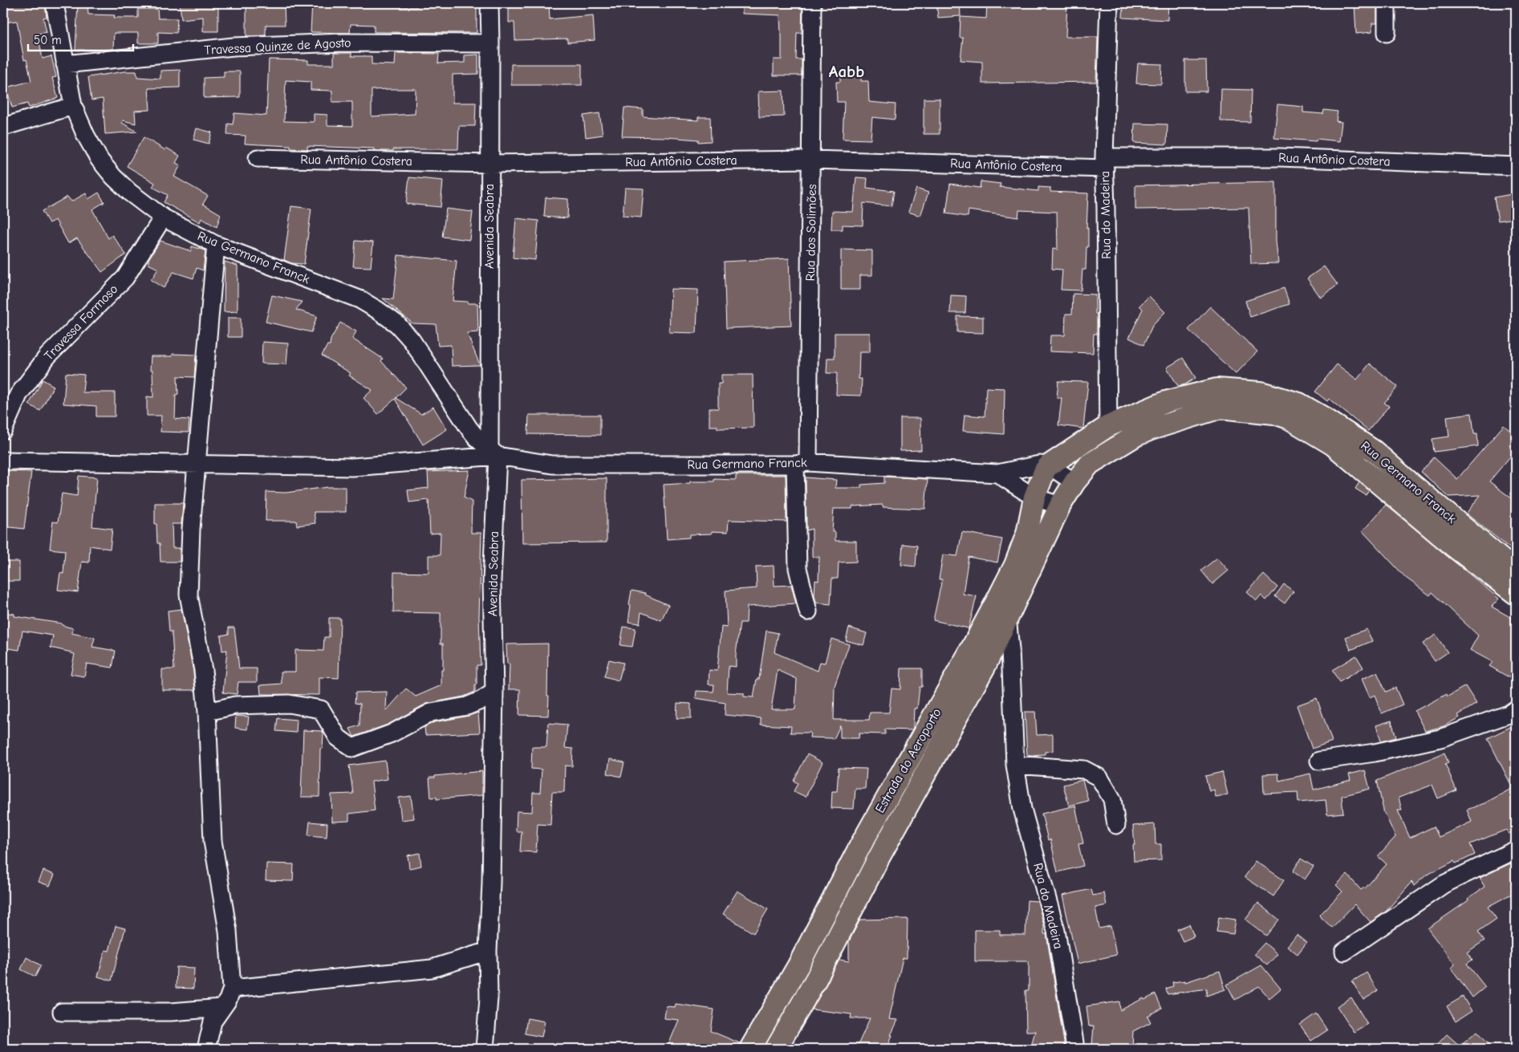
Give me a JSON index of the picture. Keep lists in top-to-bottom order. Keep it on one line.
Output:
{"streets":{"main road":["Rua Germano Franck","Estrada do Aeroporto"],"street":["Travessa Quinze de Agosto","Rua Antônio Costera","Rua do Madeira","Avenida Seabra","Rua dos Solimões","Travessa Formoso"]},"crossings":[["Travessa Quinze de Agosto","Avenida Seabra"],["Travessa Quinze de Agosto","Rua Germano Franck"],["Rua Antônio Costera","Rua do Madeira"],["Rua Antônio Costera","Avenida Seabra"],["Rua Antônio Costera","Rua dos Solimões"],["Rua do Madeira","Rua Germano Franck"],["Rua do Madeira","Estrada do Aeroporto"],["Avenida Seabra","Rua Germano Franck"],["Rua dos Solimões","Rua Germano Franck"],["Rua Germano Franck","Travessa Formoso"],["Rua Germano Franck","Estrada do Aeroporto"]],"districts":["Aabb"],"scale_bar":"50 m"}
